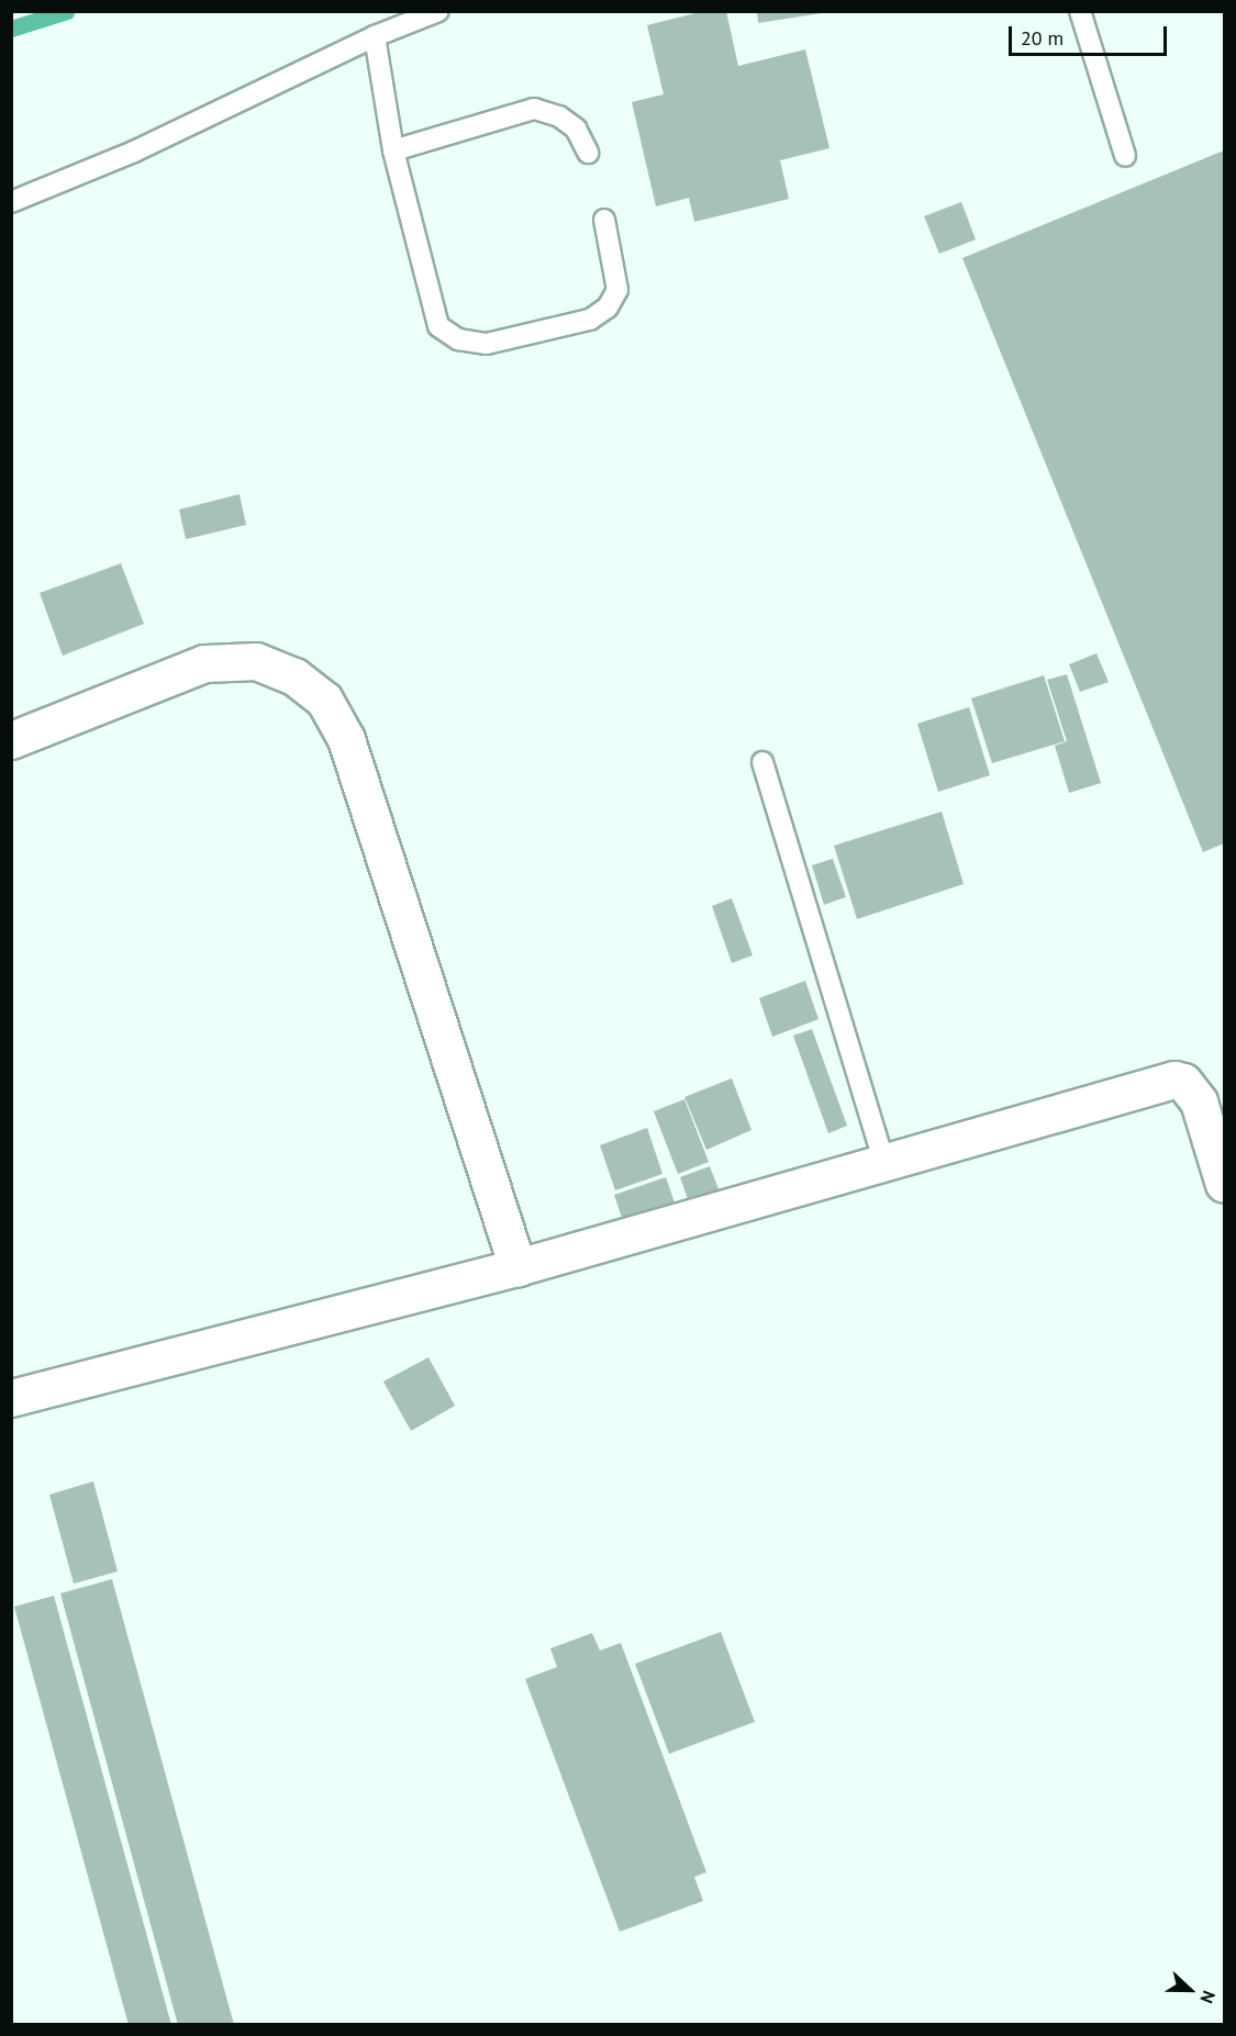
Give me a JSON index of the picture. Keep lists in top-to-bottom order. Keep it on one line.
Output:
{"scale_bar":"20 m","north":"right"}
